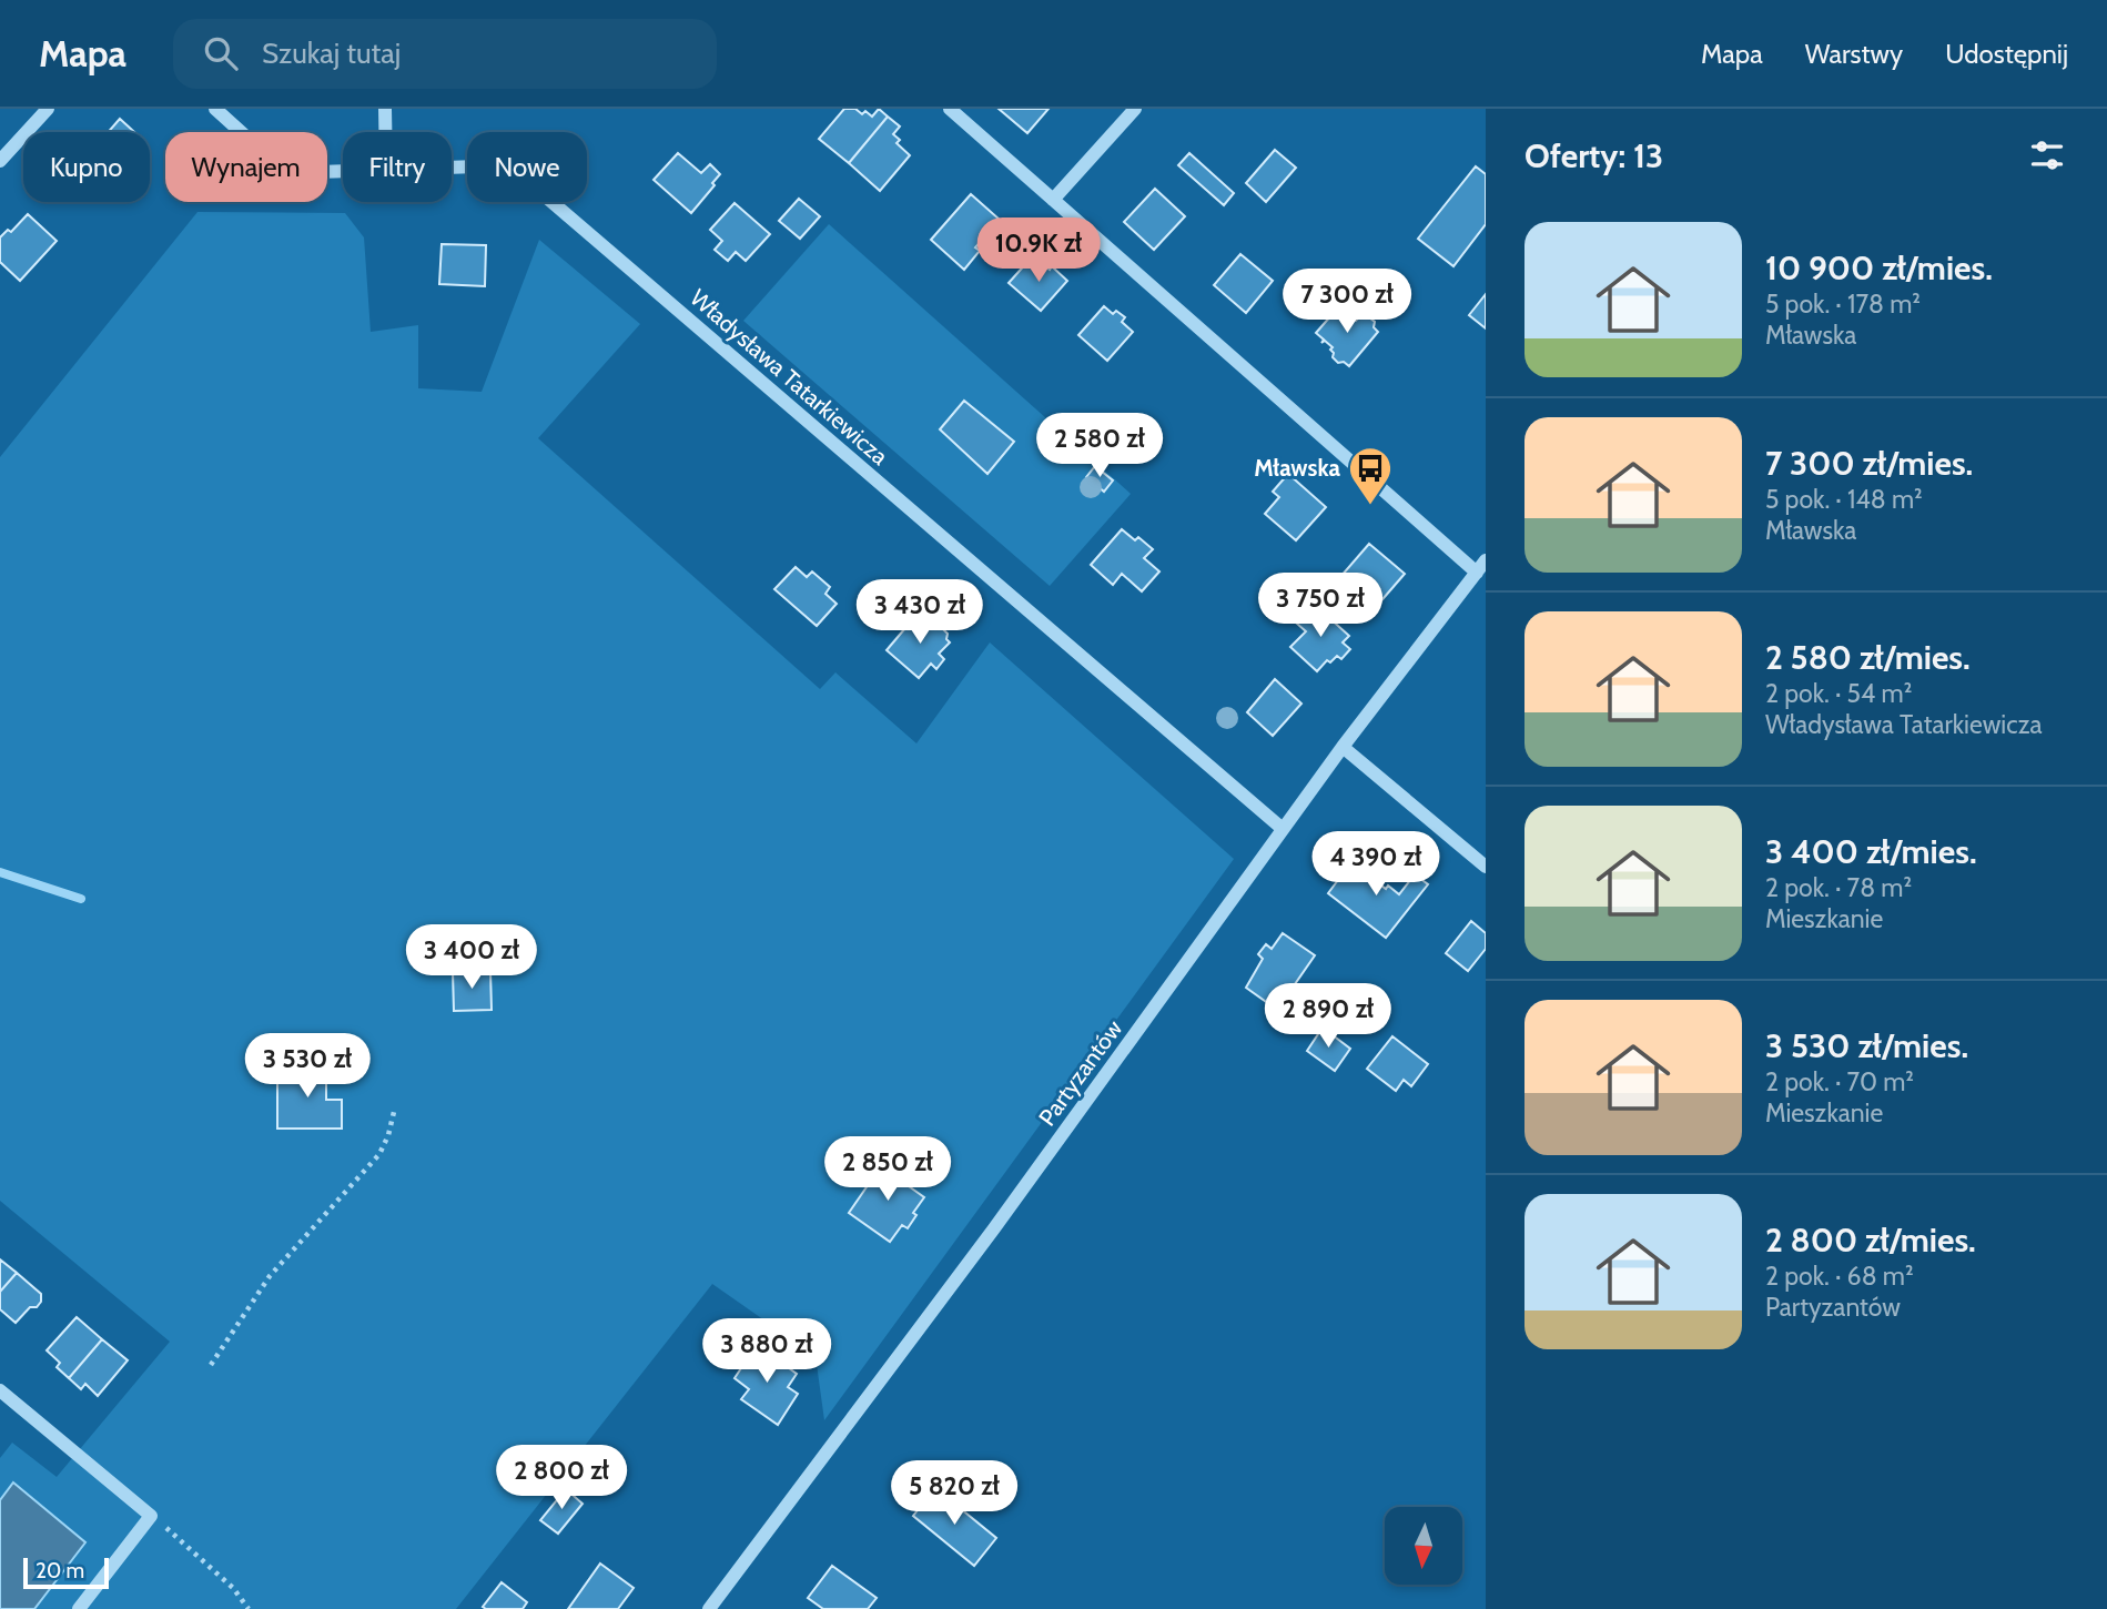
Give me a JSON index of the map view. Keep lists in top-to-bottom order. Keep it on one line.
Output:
{"streets":{"street":["Władysława Tatarkiewicza","Partyzantów"]},"crossings":[["Władysława Tatarkiewicza","Partyzantów"]],"places":{"bus stop":["Mławska"]},"scale_bar":"20 m","north":"bottom","page":{"header":"Mapa","search":"Szukaj tutaj","nav":["Mapa","Warstwy","Udostępnij"],"heading":"Oferty: 13","chip":["Kupno","Wynajem","Filtry","Nowe"],"list":[{"name":"10 900 zł/mies.","note":"5 pok. · 178 m² · Mławska"},{"name":"7 300 zł/mies.","note":"5 pok. · 148 m² · Mławska"},{"name":"2 580 zł/mies.","note":"2 pok. · 54 m² · Władysława Tatarkiewicza"},{"name":"3 400 zł/mies.","note":"2 pok. · 78 m² · Mieszkanie"},{"name":"3 530 zł/mies.","note":"2 pok. · 70 m² · Mieszkanie"},{"name":"2 800 zł/mies.","note":"2 pok. · 68 m² · Partyzantów"}],"price":["10.9K zł","7 300 zł","2 580 zł","3 750 zł","3 430 zł","4 390 zł","3 400 zł","2 890 zł","3 530 zł","2 850 zł","3 880 zł","2 800 zł","5 820 zł"],"scale":"20 m"}}
